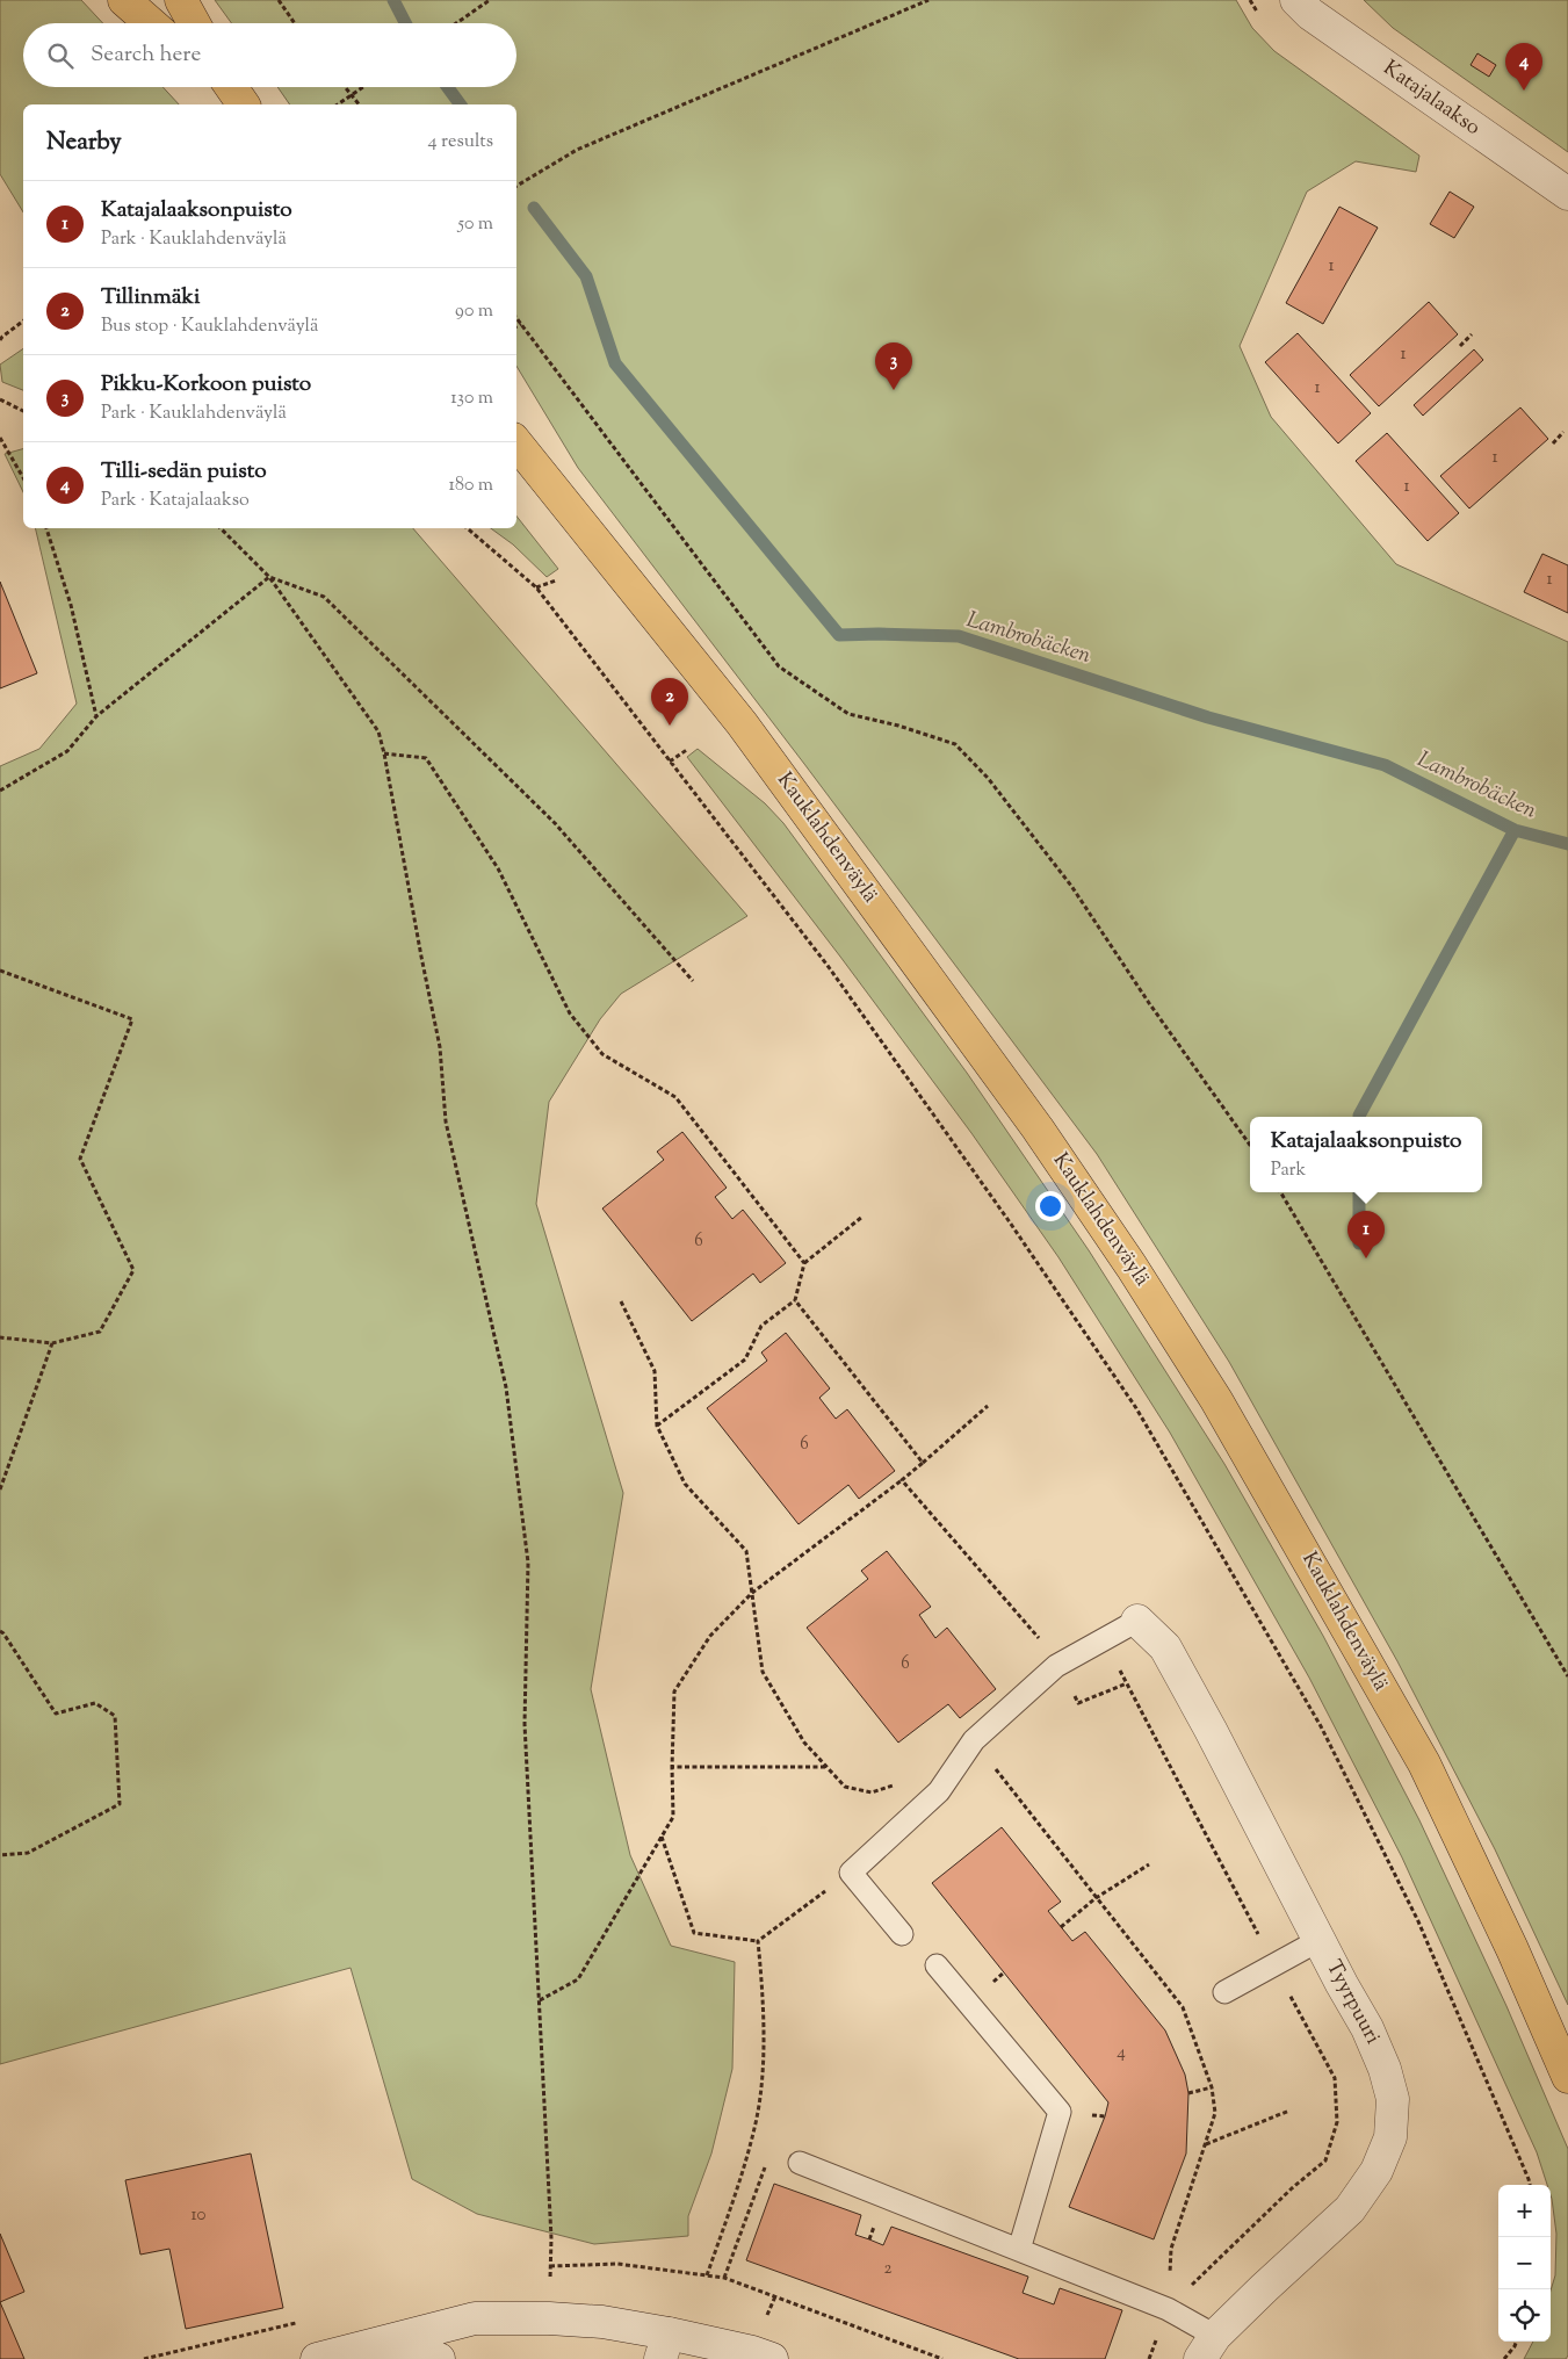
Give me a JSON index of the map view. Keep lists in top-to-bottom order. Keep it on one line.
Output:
{"streets":{"main road":["Kauklahdenväylä"],"street":["Katajalaakso","Tyyrpuuri"]},"water":["Lambrobäcken"],"house_numbers":["1","1","1","1","1","1","6","6","6","4","10","2"],"page":{"search":"Search here","pins":["4","3","2","1"],"heading":["Nearby","4 results"],"list":[{"mark":"1","name":"Katajalaaksonpuisto","note":"Park · Kauklahdenväylä","value":"50 m"},{"mark":"2","name":"Tillinmäki","note":"Bus stop · Kauklahdenväylä","value":"90 m"},{"mark":"3","name":"Pikku-Korkoon puisto","note":"Park · Kauklahdenväylä","value":"130 m"},{"mark":"4","name":"Tilli-sedän puisto","note":"Park · Katajalaakso","value":"180 m"}],"popup":["Katajalaaksonpuisto","Park"],"map_buttons":["+","−"]}}
